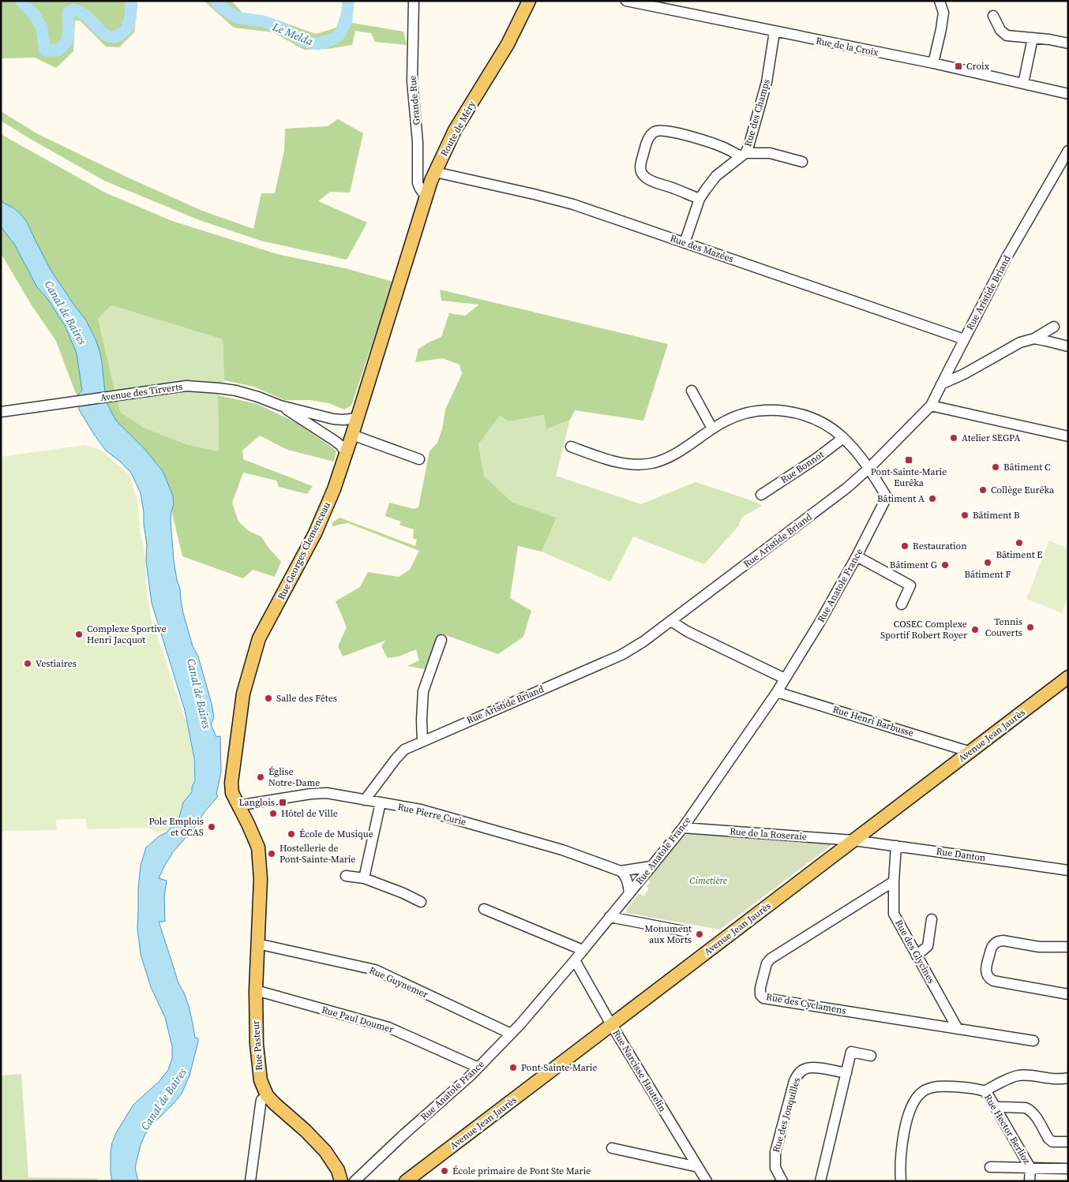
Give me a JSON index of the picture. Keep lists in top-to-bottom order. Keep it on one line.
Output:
{"streets":{"main road":["Route de Méry","Rue Georges Clemenceau","Avenue Jean Jaurès","Rue Pasteur"],"street":["Rue de la Croix","Grande Rue","Rue des Champs","Rue des Mazées","Rue Aristide Briand","Avenue des Tirverts","Rue Bonnot","Rue Anatole France","Rue Henri Barbusse","Rue Pierre Curie","Rue de la Roseraie","Rue Danton","Rue des Glycines","Rue Guynemer","Rue des Cyclamens","Rue Paul Doumer","Rue Narcisse Hautelin","Rue des Jonquilles","Rue Hector Berlioz"]},"crossings":[["Rue de la Croix","Rue des Champs"],["Grande Rue","Route de Méry"],["Rue des Champs","Rue des Mazées"],["Route de Méry","Rue des Mazées"],["Route de Méry","Rue Georges Clemenceau"],["Rue des Mazées","Rue Aristide Briand"],["Rue Aristide Briand","Rue Anatole France"],["Rue Aristide Briand","Rue Pierre Curie"],["Avenue des Tirverts","Rue Georges Clemenceau"],["Rue Georges Clemenceau","Rue Pasteur"],["Rue Anatole France","Rue Henri Barbusse"],["Rue Anatole France","Rue Pierre Curie"],["Rue Anatole France","Rue de la Roseraie"],["Rue Anatole France","Rue Guynemer"],["Rue Anatole France","Rue Paul Doumer"],["Rue Anatole France","Rue Narcisse Hautelin"],["Rue Henri Barbusse","Avenue Jean Jaurès"],["Avenue Jean Jaurès","Rue de la Roseraie"],["Avenue Jean Jaurès","Rue Danton"],["Avenue Jean Jaurès","Rue Narcisse Hautelin"],["Rue Pierre Curie","Rue Pasteur"],["Rue de la Roseraie","Rue Danton"],["Rue Danton","Rue des Glycines"],["Rue des Glycines","Rue des Cyclamens"],["Rue Guynemer","Rue Pasteur"],["Rue Paul Doumer","Rue Pasteur"]],"water":["Le Melda","Canal de Baires"],"parks":["Cimetière"],"places":{"transit":["Croix","Pont-Sainte-Marie Eurêka","Langlois"],"other":["Atelier SEGPA","Bâtiment C","Collège Eurêka","Bâtiment A","Bâtiment B","Bâtiment E","Restauration","Bâtiment F","Bâtiment G","Tennis Couverts","COSEC Complexe Sportif Robert Royer","Complexe Sportive Henri Jacquot","Vestiaires","Salle des Fêtes","Église Notre-Dame","Hôtel de Ville","Pole Emplois et CCAS","École de Musique","Hostellerie de Pont-Sainte-Marie","Monument aux Morts","Pont-Sainte-Marie","École primaire de Pont Ste Marie"]}}
